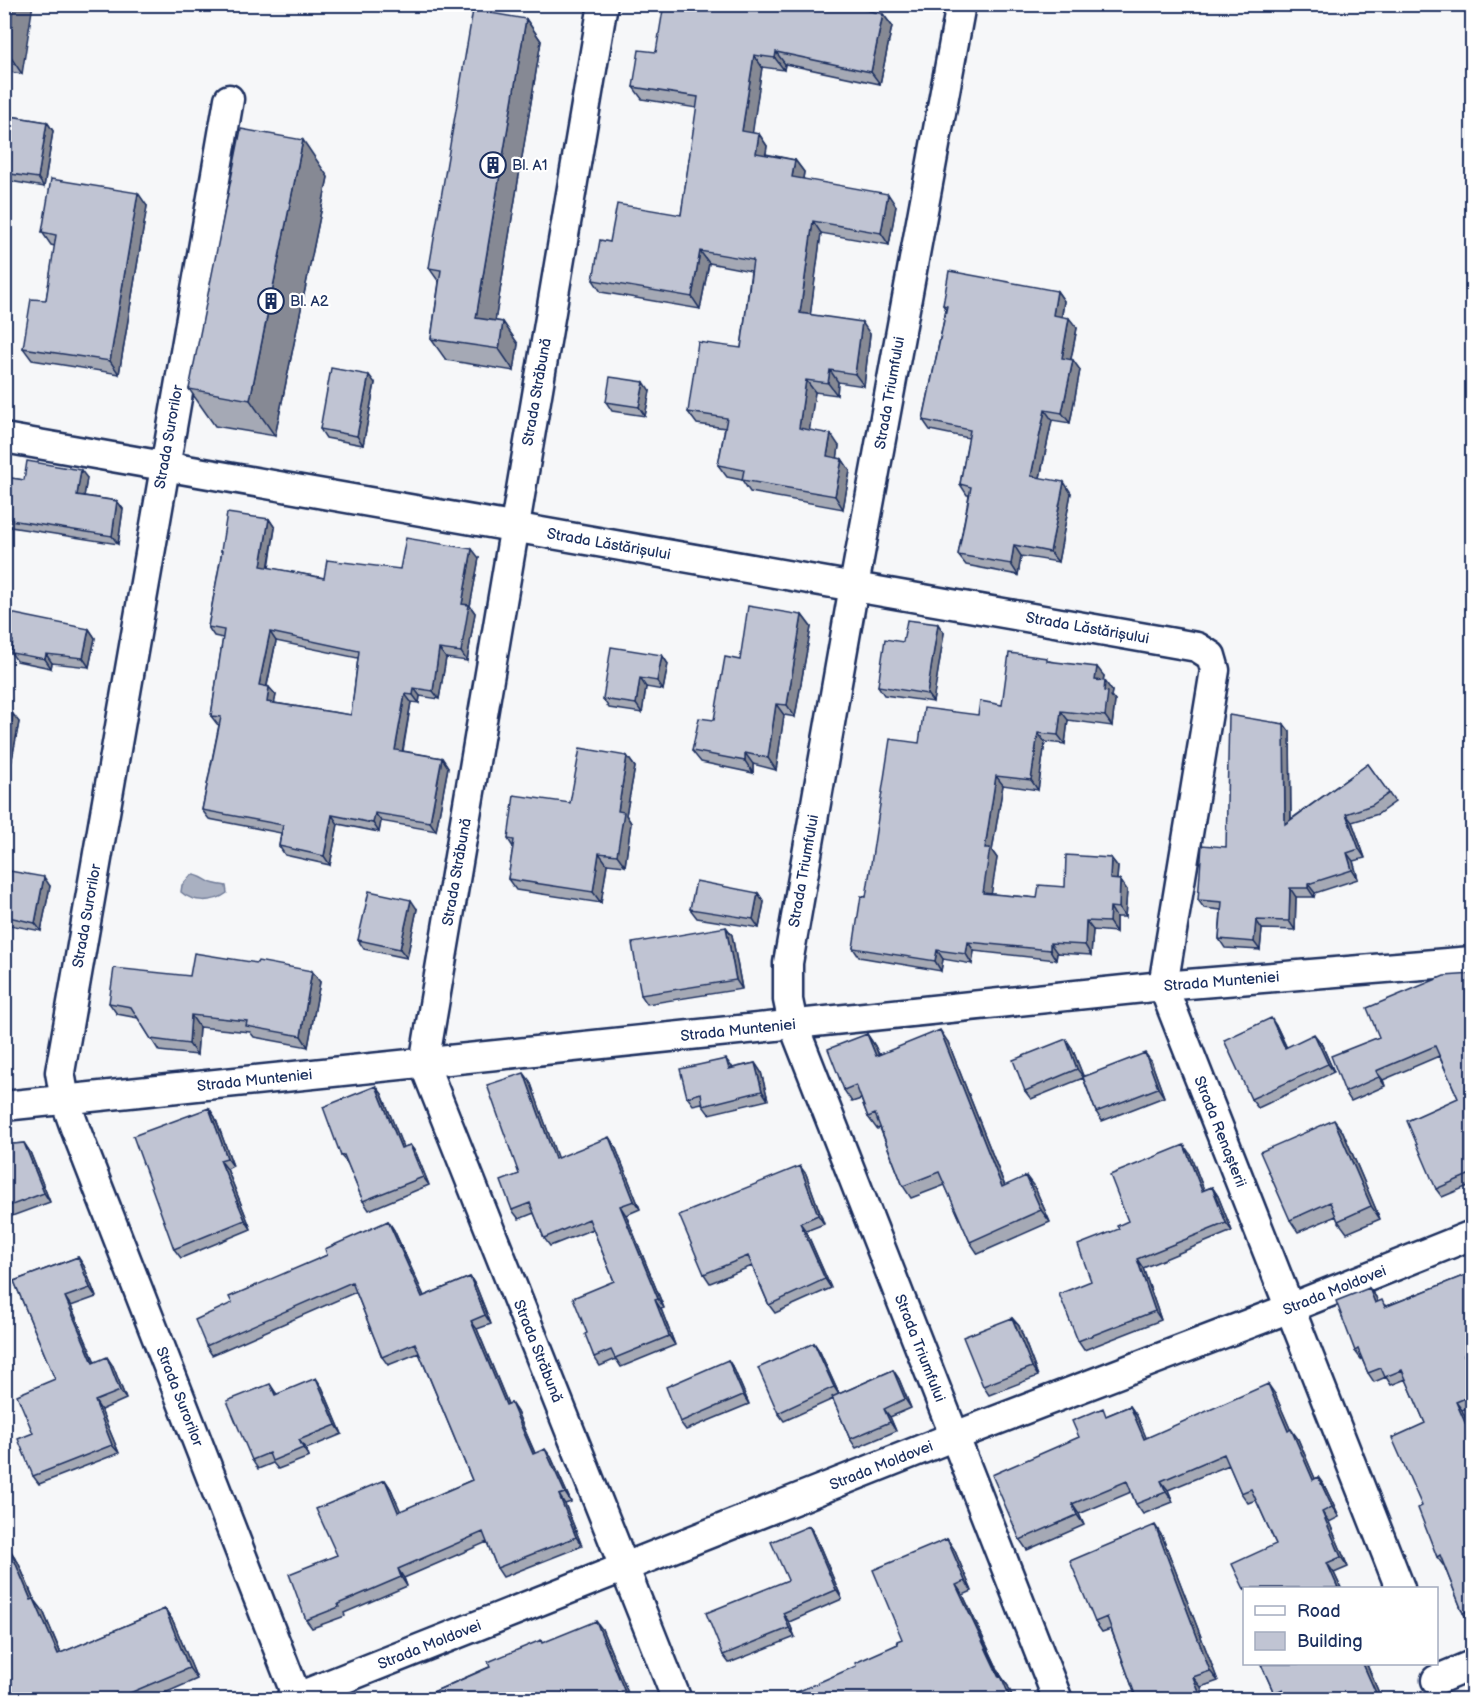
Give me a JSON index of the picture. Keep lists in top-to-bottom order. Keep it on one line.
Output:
{"streets":{"street":["Strada Străbună","Strada Triumfului","Strada Surorilor","Strada Lăstărișului","Strada Munteniei","Strada Renașterii","Strada Moldovei"]},"crossings":[["Strada Străbună","Strada Lăstărișului"],["Strada Străbună","Strada Munteniei"],["Strada Străbună","Strada Moldovei"],["Strada Triumfului","Strada Lăstărișului"],["Strada Triumfului","Strada Munteniei"],["Strada Triumfului","Strada Moldovei"],["Strada Surorilor","Strada Lăstărișului"],["Strada Surorilor","Strada Munteniei"],["Strada Surorilor","Strada Moldovei"],["Strada Lăstărișului","Strada Munteniei"],["Strada Lăstărișului","Strada Renașterii"],["Strada Munteniei","Strada Renașterii"],["Strada Renașterii","Strada Moldovei"]],"places":{"building":["Bl. A1","Bl. A2"]},"legend":["Road","Building"]}
